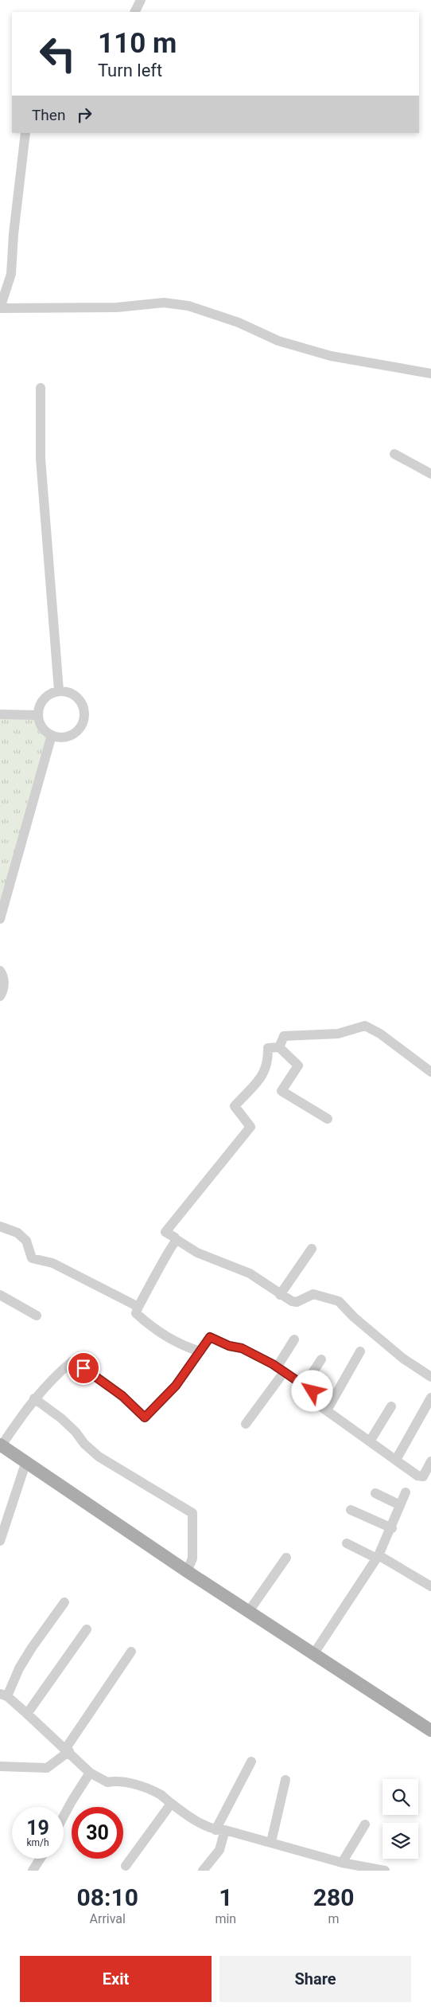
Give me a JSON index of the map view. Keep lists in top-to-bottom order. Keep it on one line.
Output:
{"page":{"turn":["110 m","Turn left"],"then":"Then","speed":"19 km/h","limit":"30","eta":["08:10","Arrival","1","min","280","m"],"buttons":["Exit","Share"]}}
